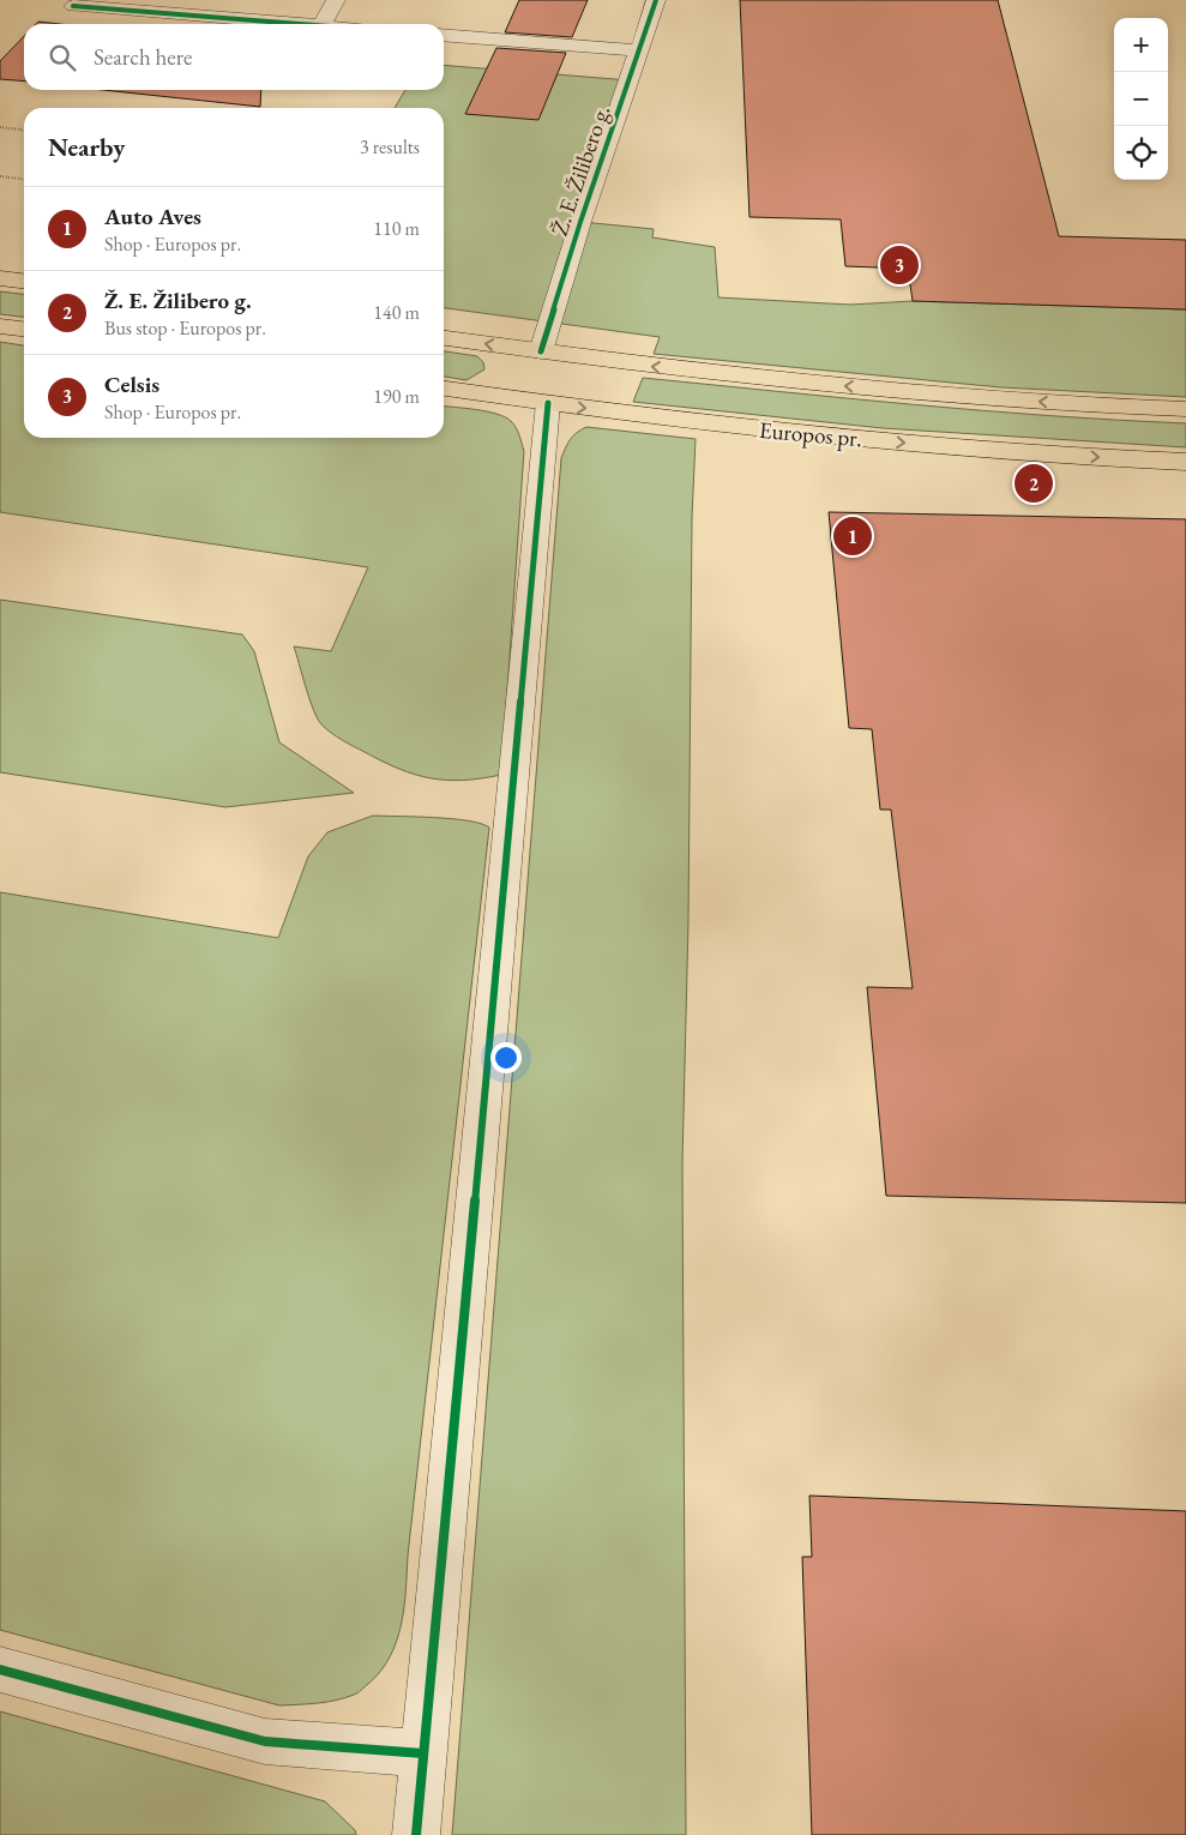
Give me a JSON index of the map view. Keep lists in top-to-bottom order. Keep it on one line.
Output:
{"streets":{"main road":["Europos pr."],"street":["Ž. E. Žilibero g."]},"crossings":[["Ž. E. Žilibero g.","Europos pr."]],"page":{"map_buttons":["+","−"],"search":"Search here","heading":["Nearby","3 results"],"list":[{"mark":"1","name":"Auto Aves","note":"Shop · Europos pr.","value":"110 m"},{"mark":"2","name":"Ž. E. Žilibero g.","note":"Bus stop · Europos pr.","value":"140 m"},{"mark":"3","name":"Celsis","note":"Shop · Europos pr.","value":"190 m"}],"pins":["3","2","1"]}}
